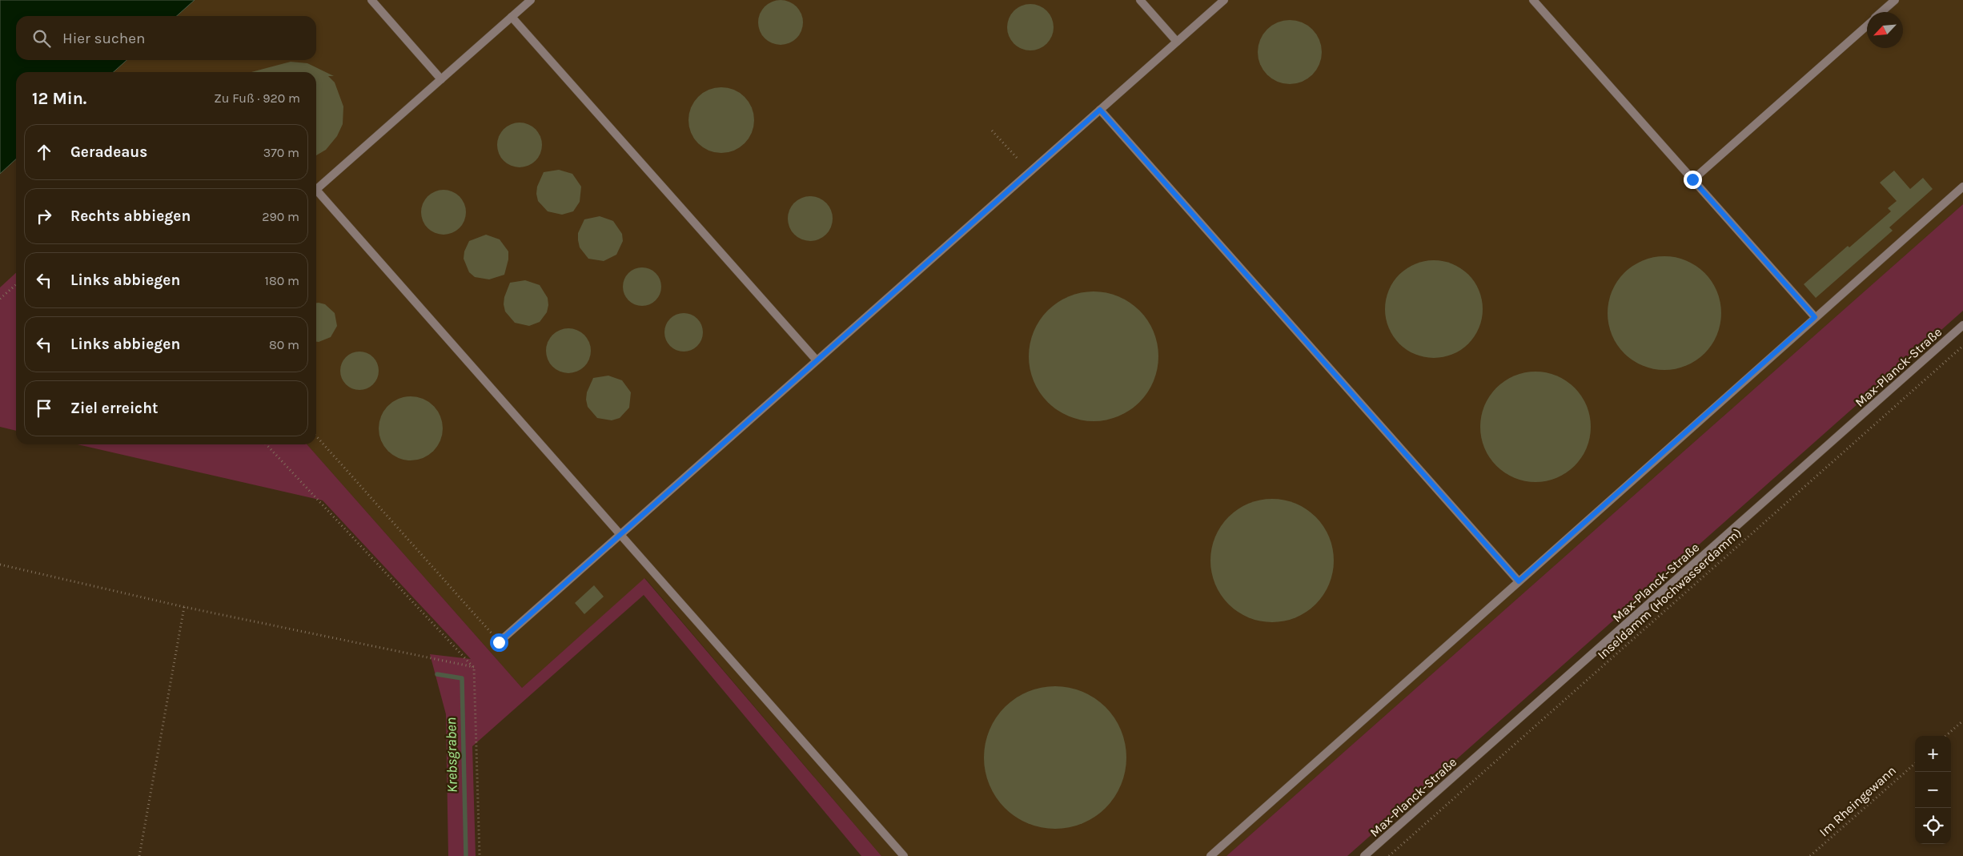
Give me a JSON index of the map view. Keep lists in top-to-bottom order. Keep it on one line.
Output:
{"streets":{"street":["Max-Planck-Straße"],"path":["Inseldamm (Hochwasserdamm)","Im Rheingewann"]},"water":["Krebsgraben"],"north":"bottom left","page":{"search":"Hier suchen","heading":["12 Min.","Zu Fuß · 920 m"],"list":[["Geradeaus","370 m"],["Rechts abbiegen","290 m"],["Links abbiegen","180 m"],["Links abbiegen","80 m"],"Ziel erreicht"],"map_buttons":["+","−"]}}
